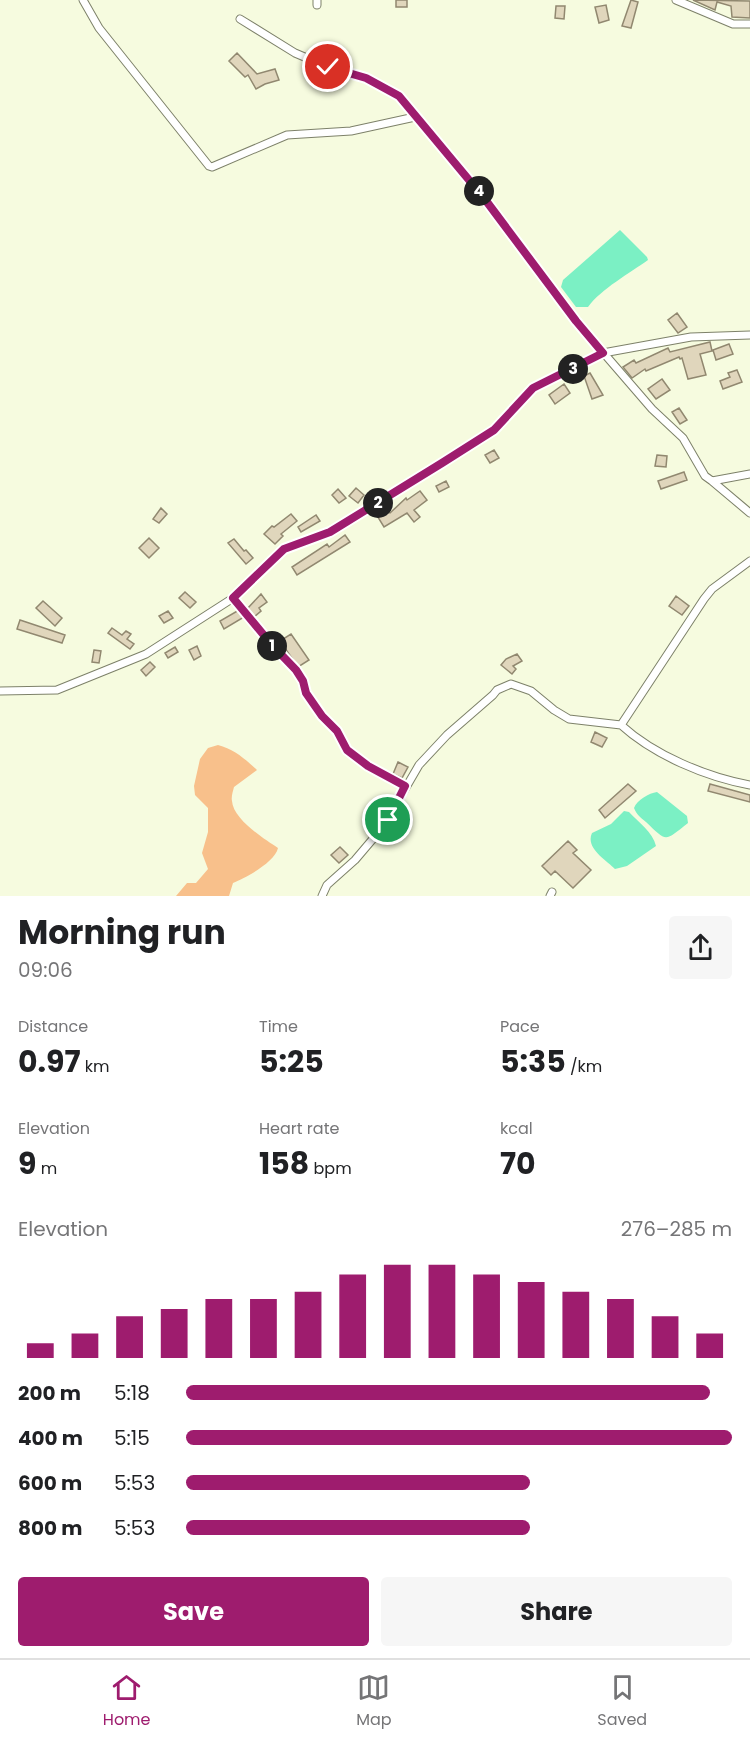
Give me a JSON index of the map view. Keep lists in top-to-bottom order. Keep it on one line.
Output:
{"page":{"pins":["4","3","2","1"],"heading":["Morning run","09:06"],"stats":[["Distance","0.97 km"],["Time","5:25"],["Pace","5:35 /km"],["Elevation","9 m"],["Heart rate","158 bpm"],["kcal","70"]],"chart":["Elevation","276–285 m"],"list":[{"name":"200 m","note":"5:18"},{"name":"400 m","note":"5:15"},{"name":"600 m","note":"5:53"},{"name":"800 m","note":"5:53"}],"buttons":["Save","Share"],"tabs":["Home","Map","Saved"]}}
